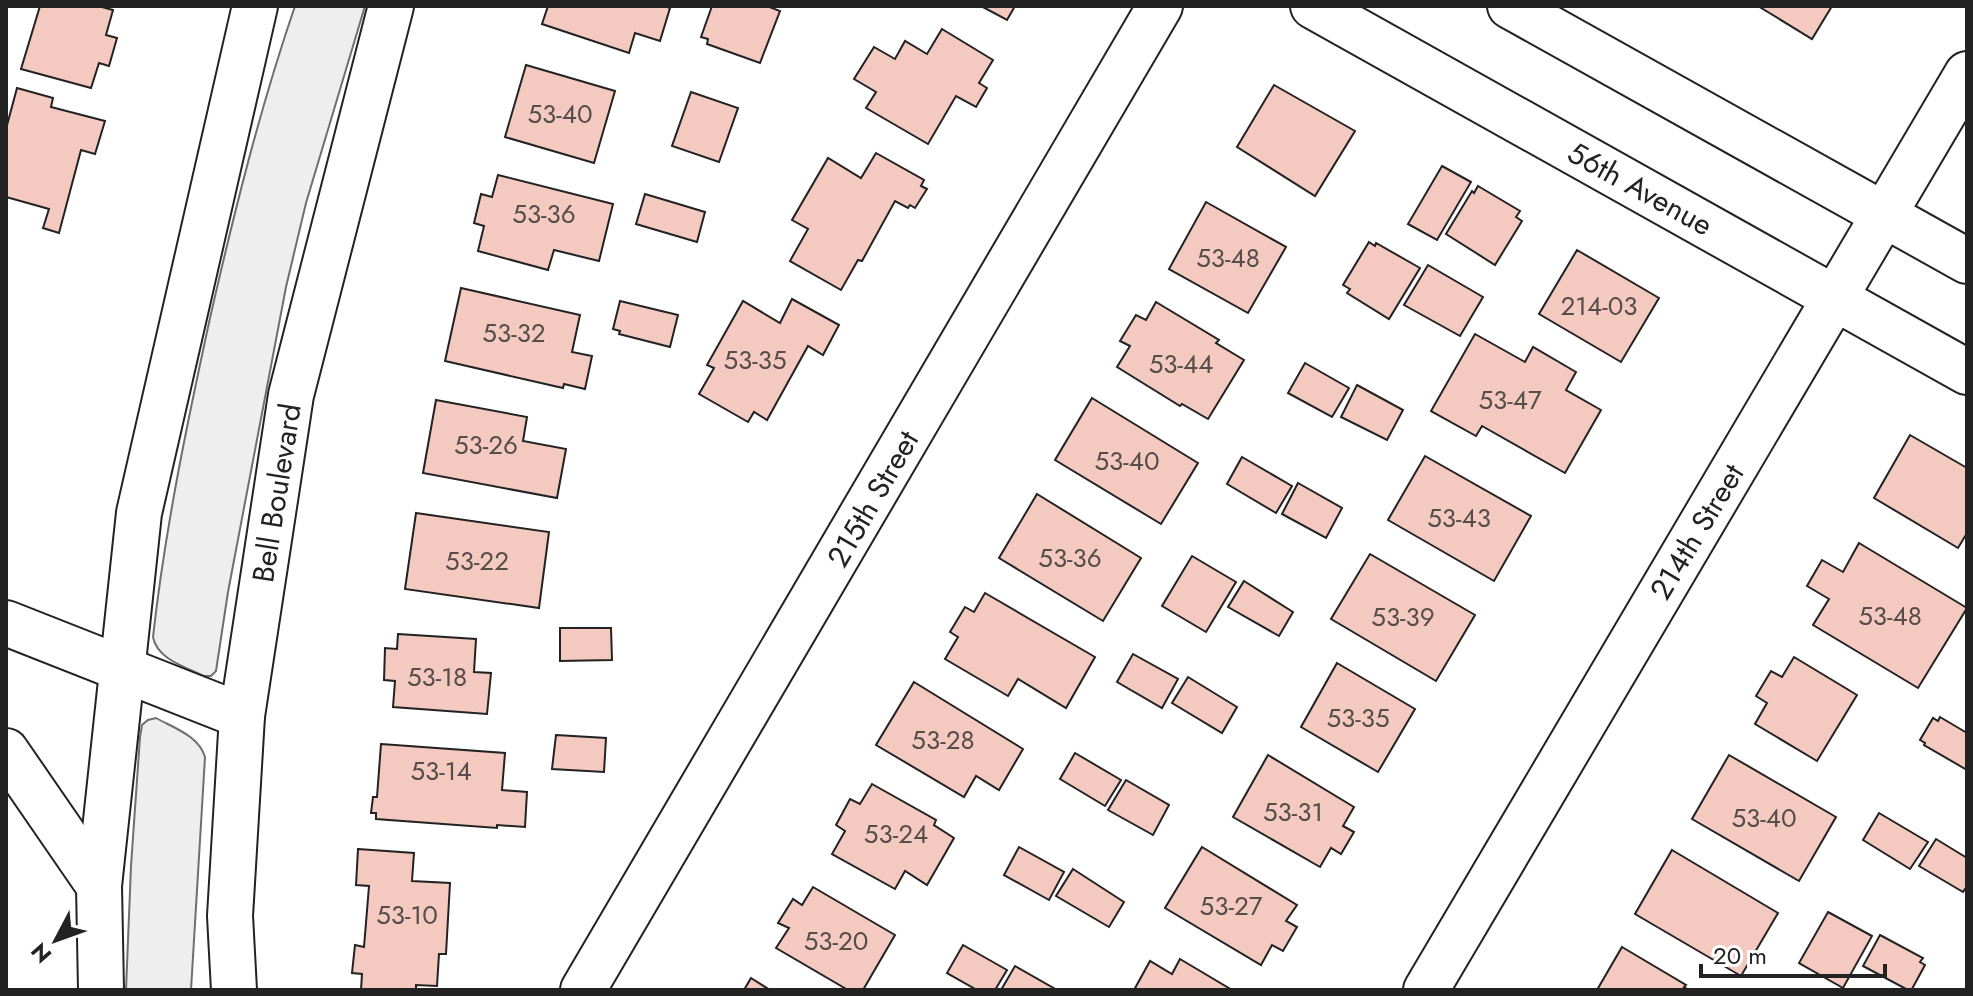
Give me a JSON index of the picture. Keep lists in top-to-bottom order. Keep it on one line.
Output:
{"streets":{"street":["56th Avenue","Bell Boulevard","215th Street","214th Street"]},"crossings":[["56th Avenue","214th Street"]],"house_numbers":["53-40","53-36","53-48","214-03","53-32","53-35","53-44","53-47","53-26","53-40","53-43","53-36","53-22","53-48","53-39","53-18","53-35","53-28","53-14","53-31","53-40","53-24","53-27","53-10","53-20"],"scale_bar":"20 m","north":"bottom left"}
